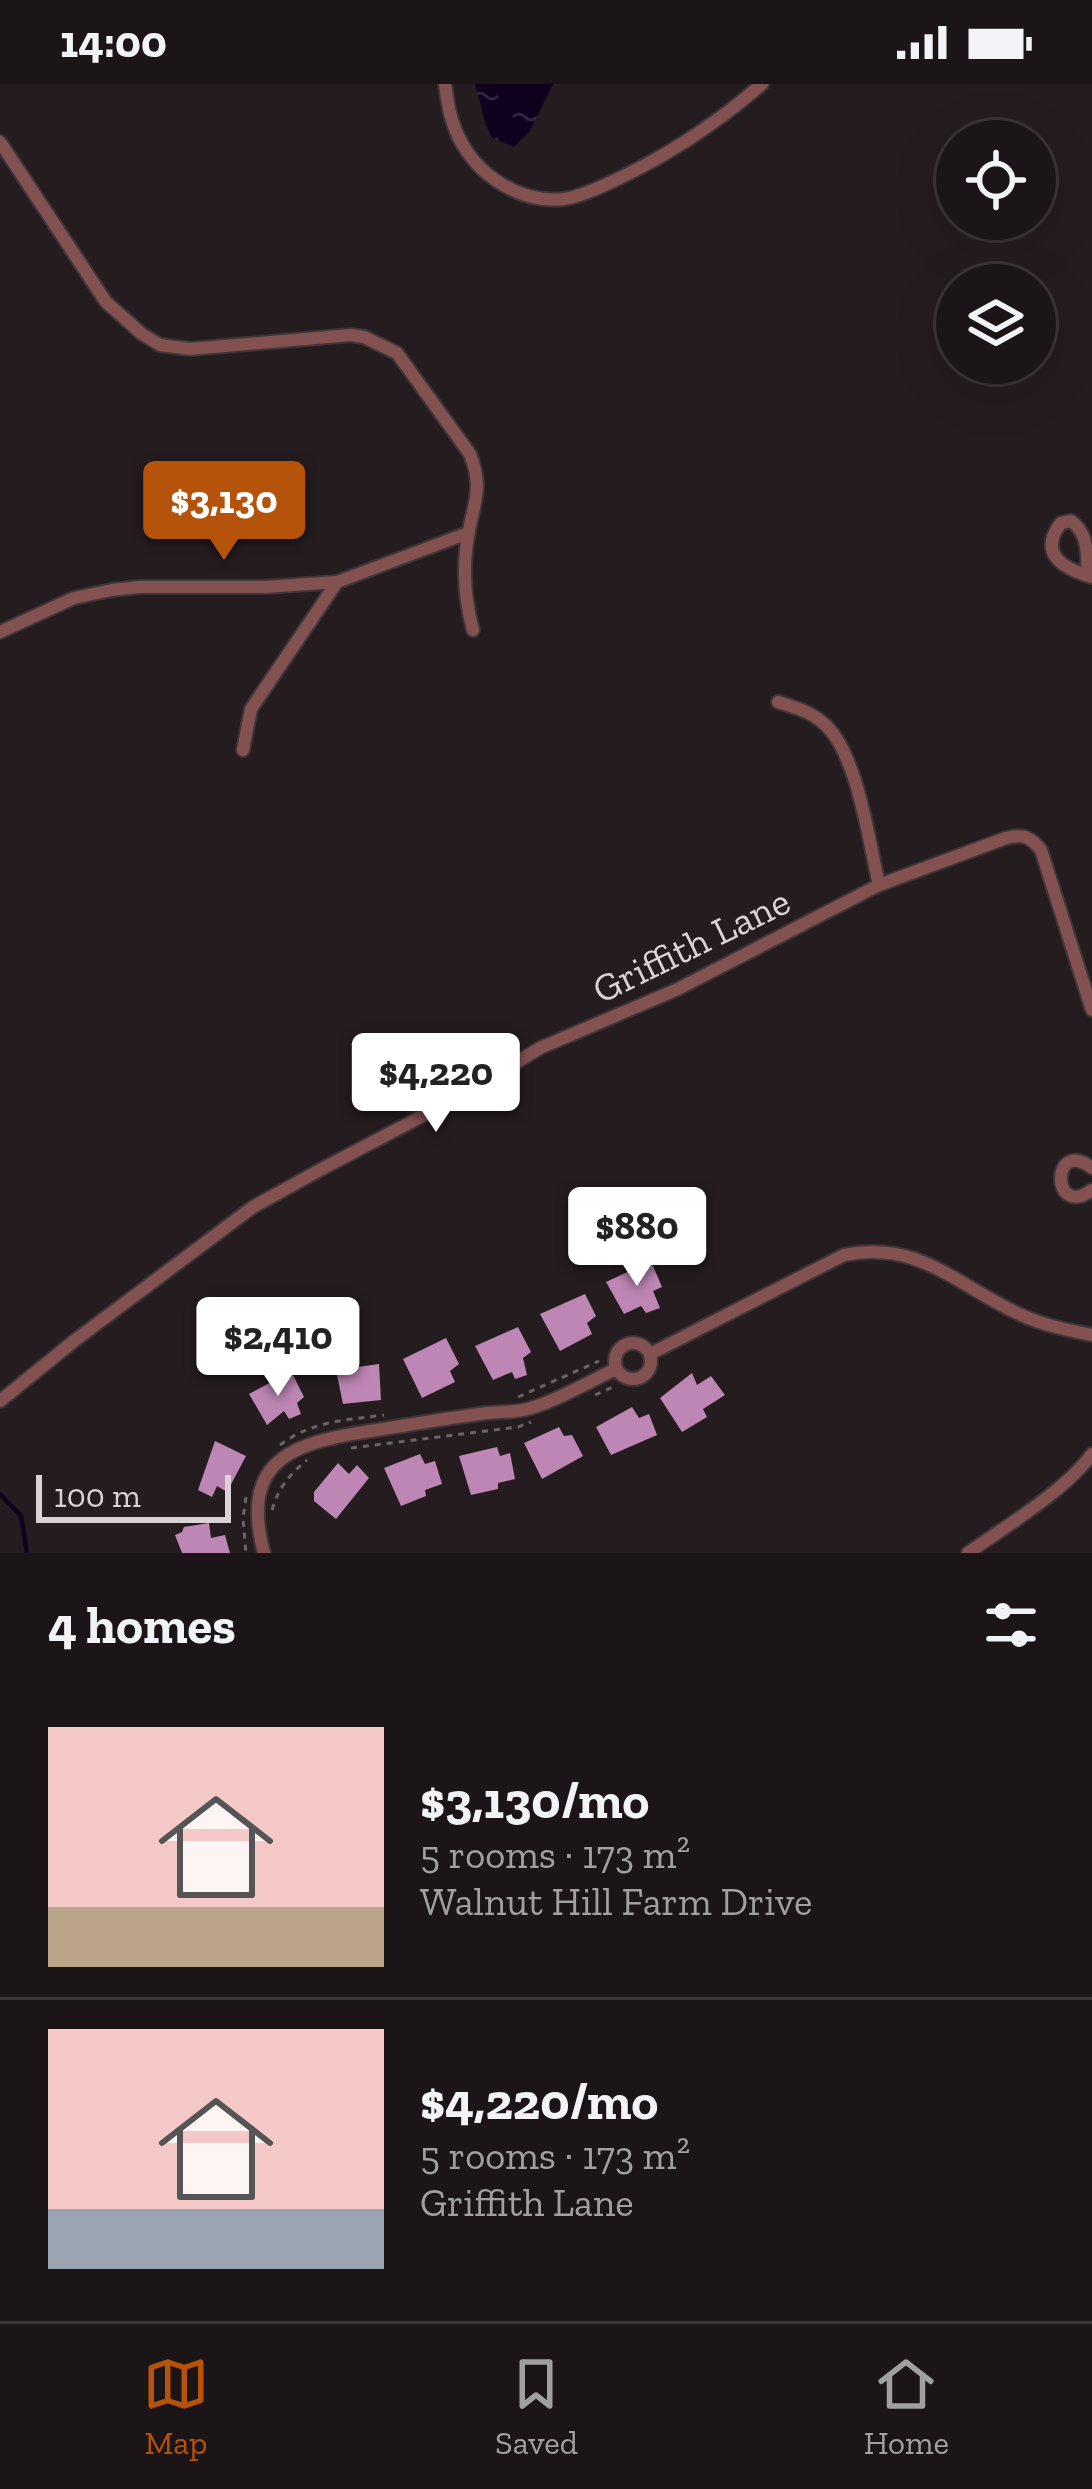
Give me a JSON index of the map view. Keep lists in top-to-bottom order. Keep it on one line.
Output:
{"streets":{"street":["Griffith Lane"]},"scale_bar":"100 m","page":{"status":"14:00","price":["$3,130","$4,220","$880","$2,410"],"scale":"100 m","heading":"4 homes","list":[{"name":"$3,130/mo","note":"5 rooms · 173 m² · Walnut Hill Farm Drive"},{"name":"$4,220/mo","note":"5 rooms · 173 m² · Griffith Lane"}],"tabs":["Map","Saved","Home"]}}
